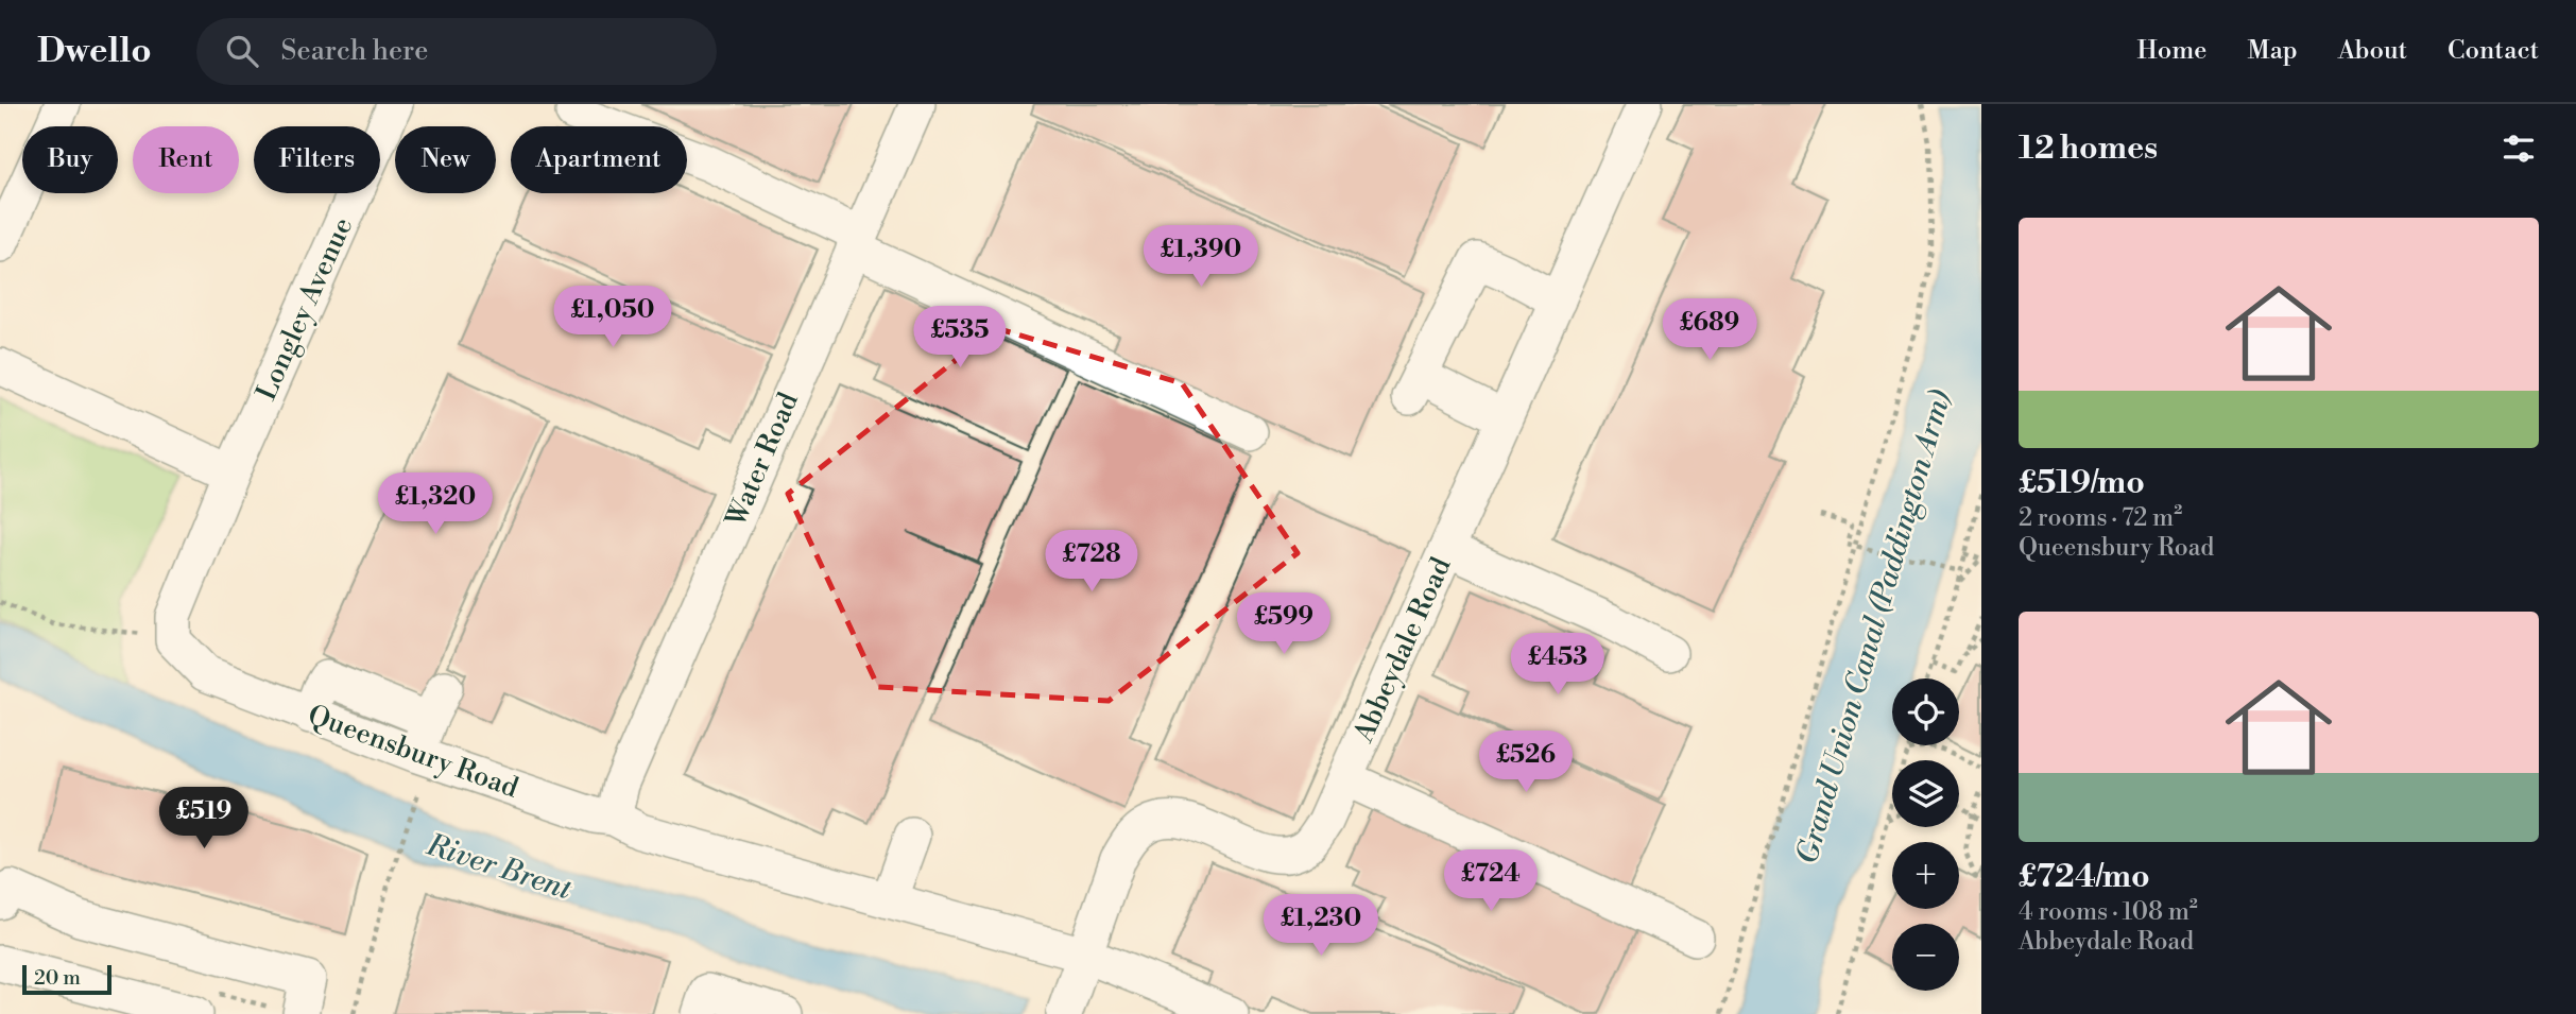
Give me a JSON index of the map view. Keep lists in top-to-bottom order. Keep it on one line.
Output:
{"streets":{"street":["Longley Avenue","Water Road","Abbeydale Road","Queensbury Road"]},"crossings":[["Longley Avenue","Queensbury Road"],["Water Road","Queensbury Road"],["Abbeydale Road","Queensbury Road"]],"water":["Grand Union Canal (Paddington Arm)","River Brent"],"scale_bar":"20 m","page":{"header":"Dwello","search":"Search here","nav":["Home","Map","About","Contact"],"heading":"12 homes","chip":["Buy","Rent","Filters","New","Apartment"],"list":[{"name":"£519/mo","note":"2 rooms · 72 m² · Queensbury Road"},{"name":"£724/mo","note":"4 rooms · 108 m² · Abbeydale Road"}],"price":["£1,390","£1,050","£689","£535","£1,320","£728","£599","£453","£526","£519","£724","£1,230"],"map_buttons":["+","−"],"scale":"20 m"}}
